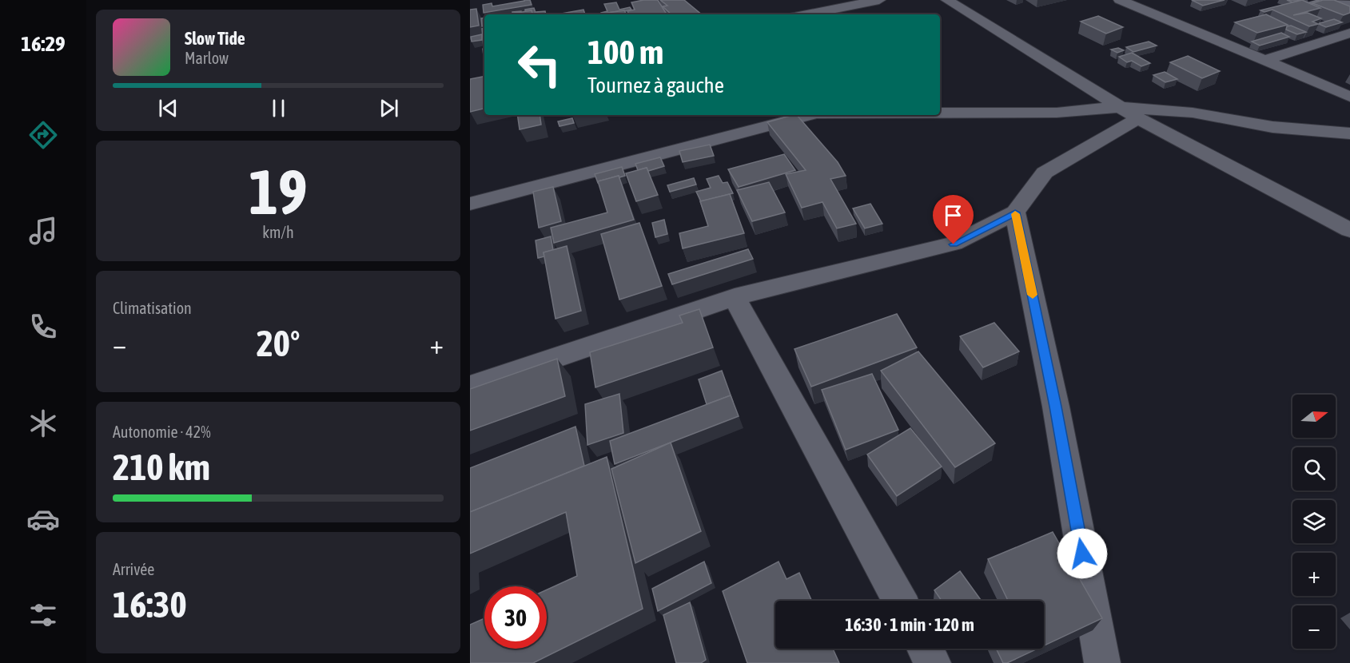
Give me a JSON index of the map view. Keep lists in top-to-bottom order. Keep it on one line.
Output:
{"north":"right","page":{"tabs":"16:29","turn":["100 m","Tournez à gauche"],"song":["Slow Tide","Marlow"],"tile":[["19","km/h"],"Climatisation",["Autonomie · 42%","210 km"],["Arrivée","16:30"]],"heat":["−","20°","+"],"map_buttons":["+","−"],"limit":"30","trip":"16:30 · 1 min · 120 m"}}
